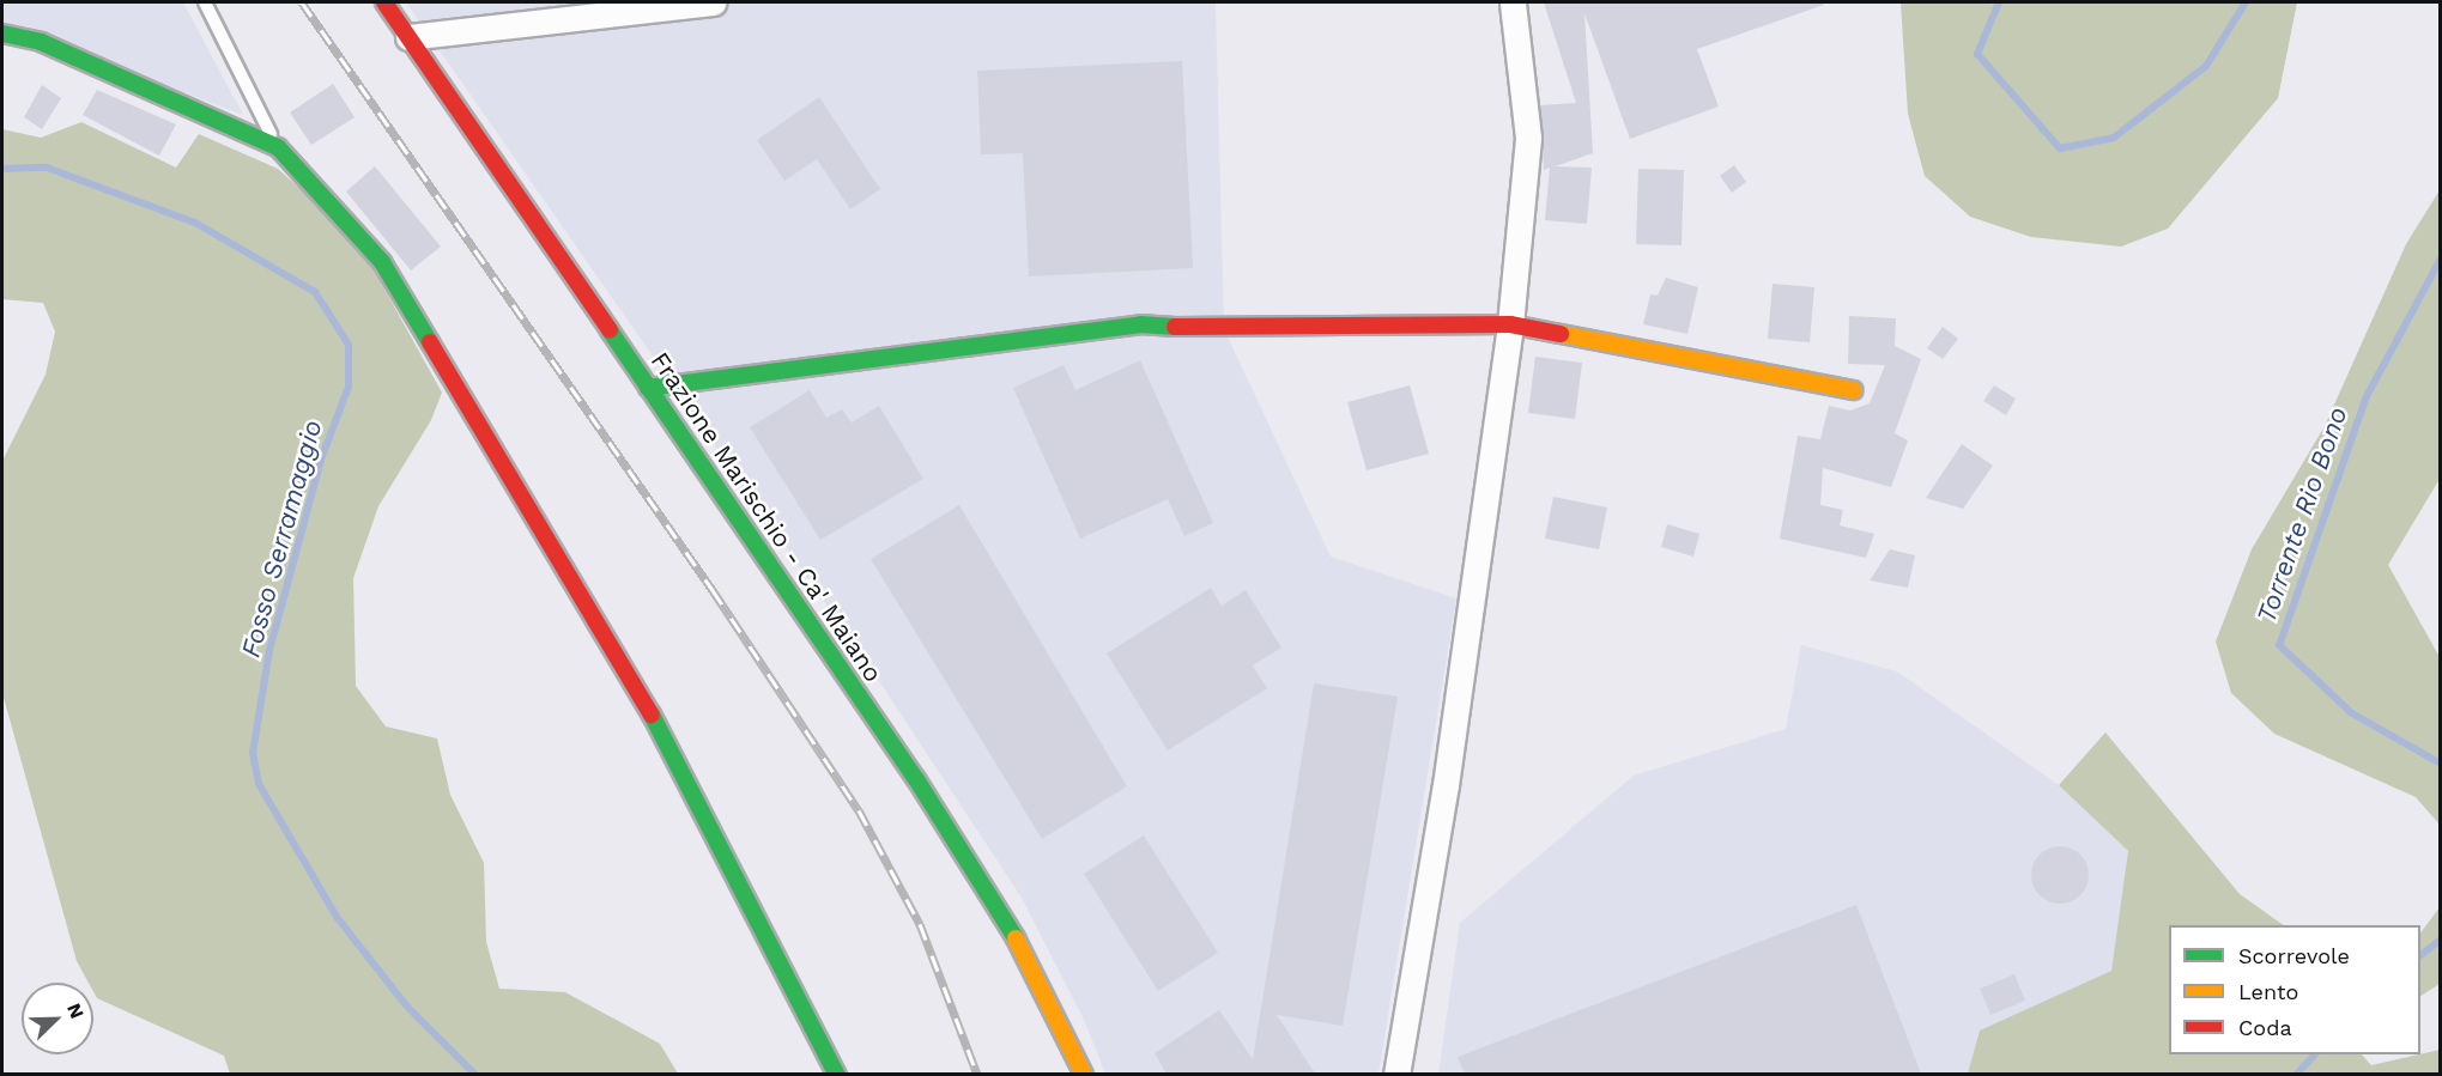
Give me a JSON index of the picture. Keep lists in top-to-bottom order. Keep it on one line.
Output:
{"streets":{"street":["Frazione Marischio - Ca' Maiano"]},"water":["Torrente Rio Bono","Fosso Serramaggio"],"legend":["Scorrevole","Lento","Coda"],"north":"top right"}
